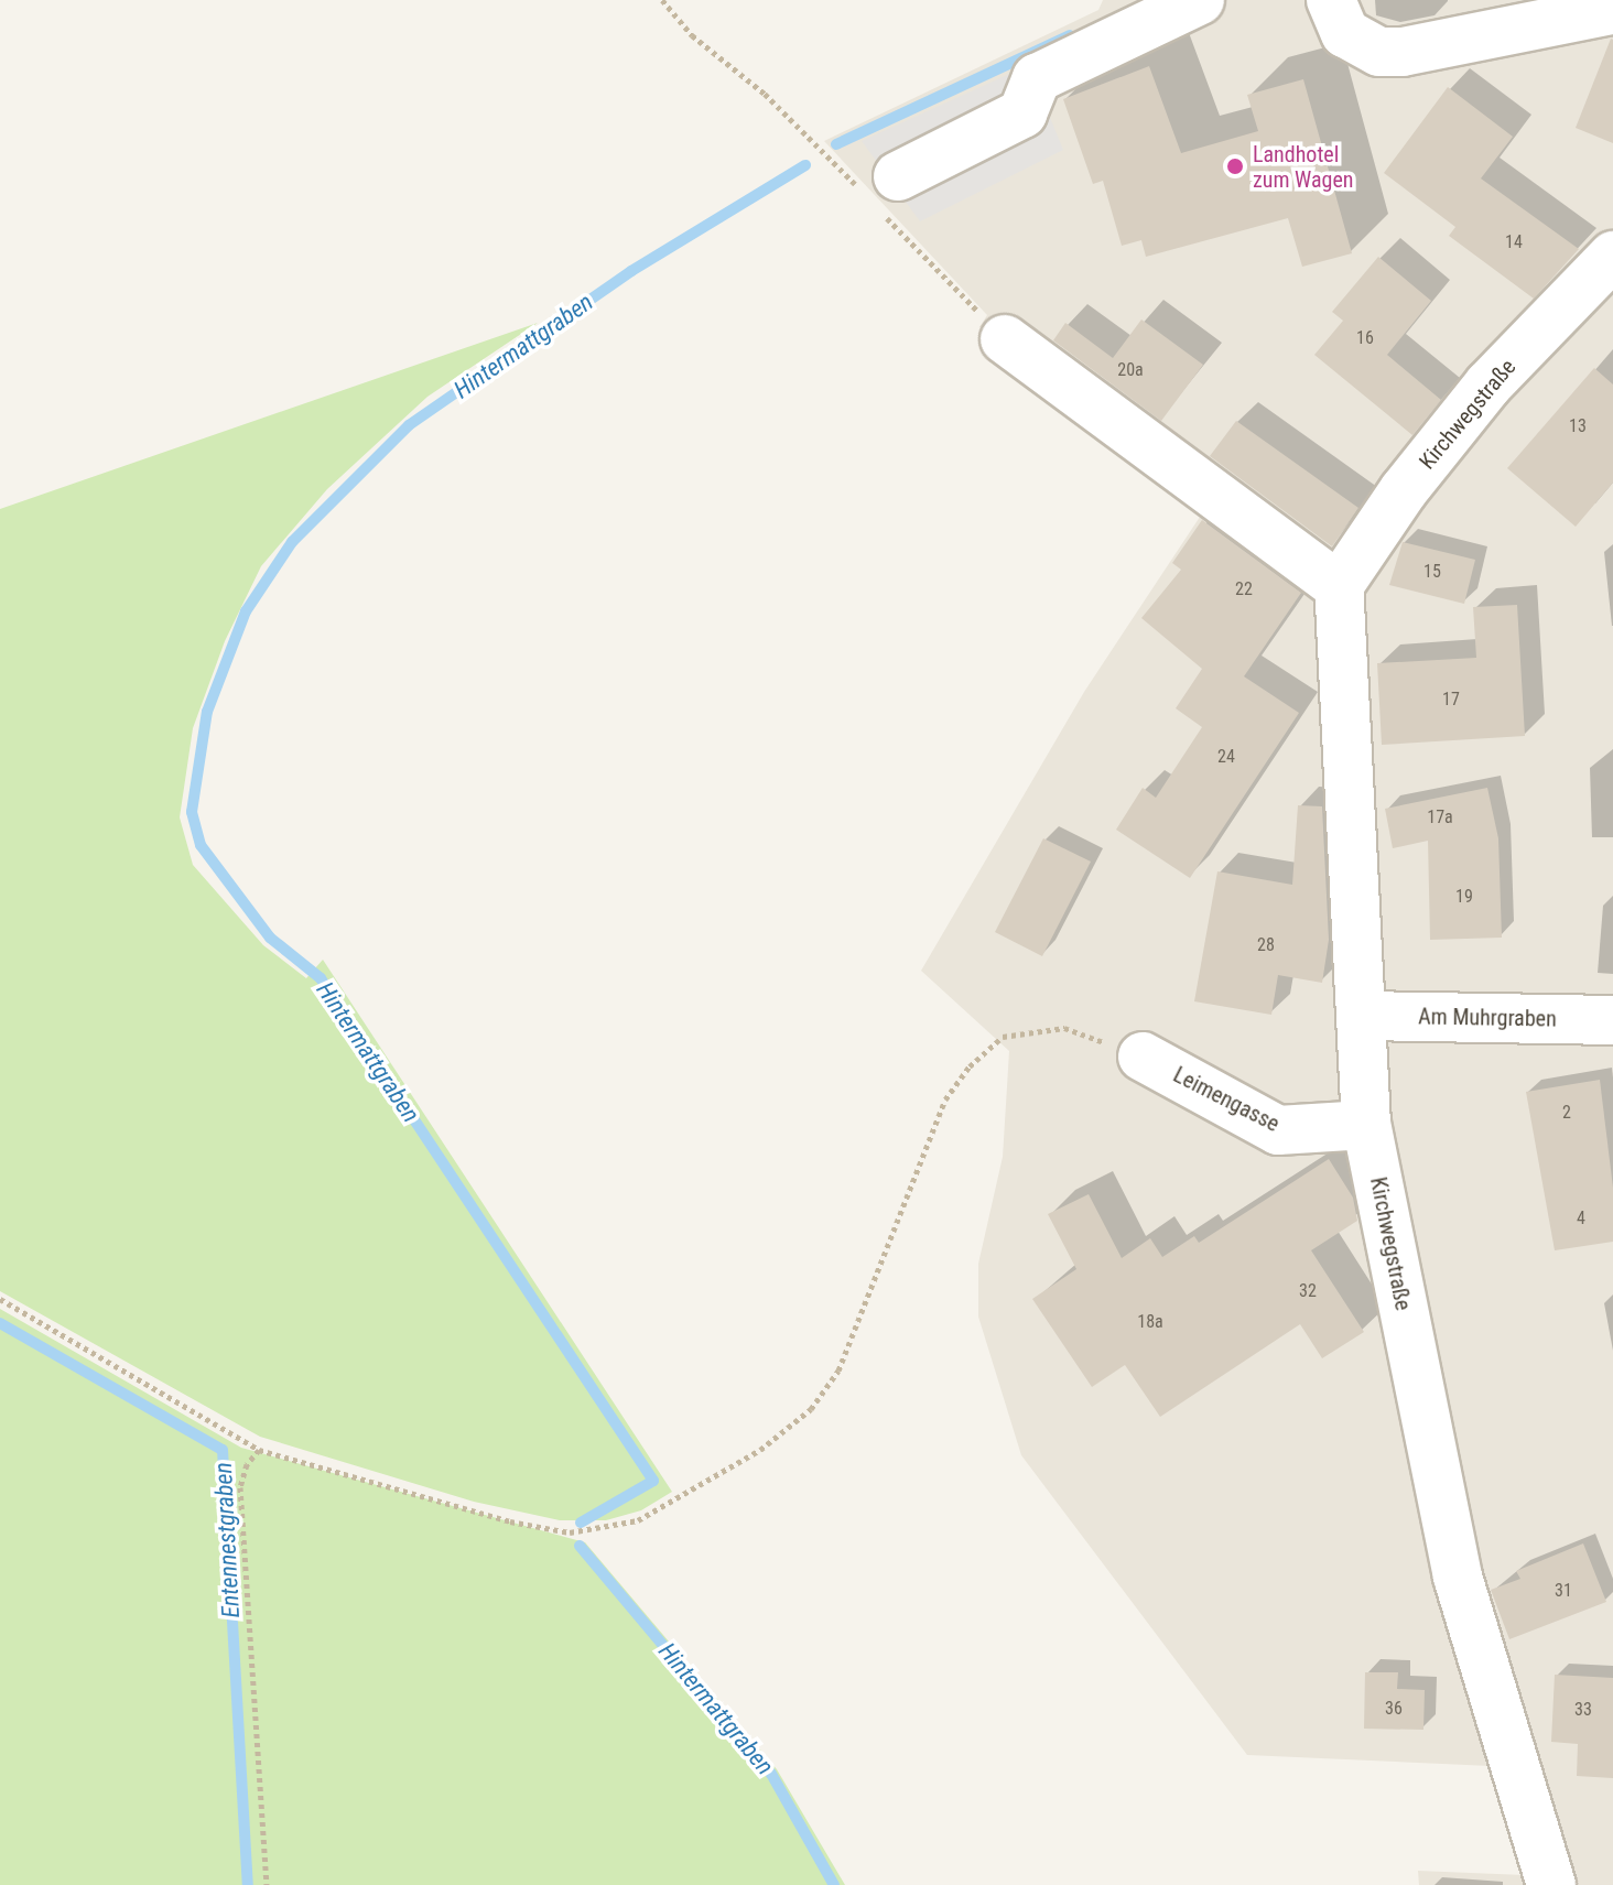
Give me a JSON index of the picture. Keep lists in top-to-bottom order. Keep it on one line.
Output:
{"streets":{"street":["Kirchwegstraße","Am Muhrgraben","Leimengasse"]},"crossings":[["Kirchwegstraße","Am Muhrgraben"],["Kirchwegstraße","Leimengasse"]],"water":["Hintermattgraben","Entennestgraben"],"places":["Landhotel zum Wagen"],"house_numbers":["14","16","20a","13","15","22","17","24","17a","19","28","2","4","32","18a","31","36","33"]}
